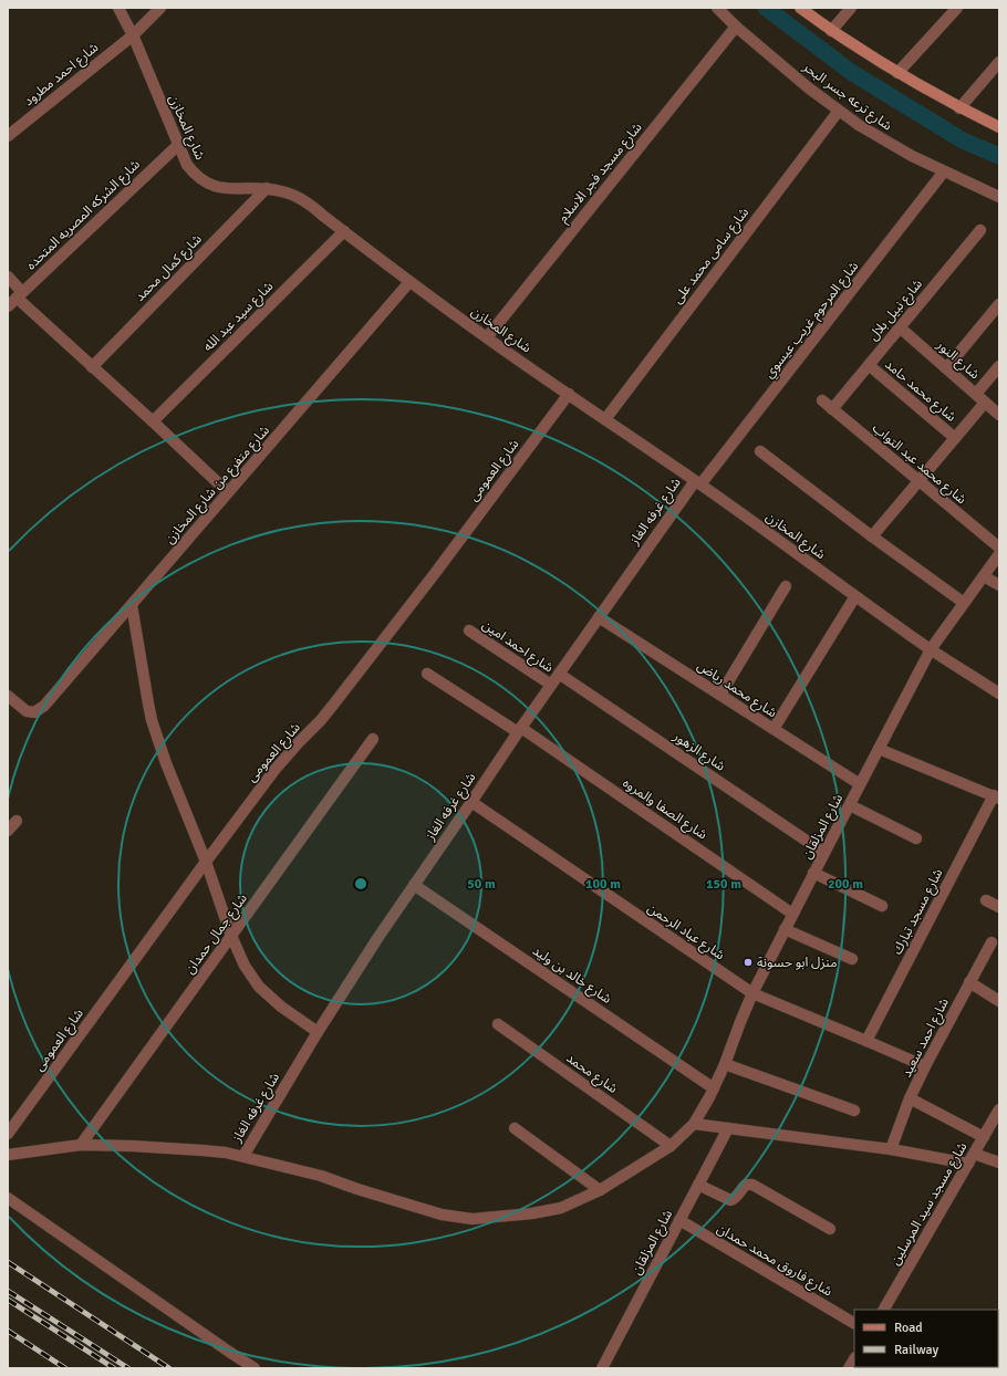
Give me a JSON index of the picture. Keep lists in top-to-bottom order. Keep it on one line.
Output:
{"streets":{"street":["شارع احمد مطرود","شارع ترعه جسر البحر","شارع المخازن","شارع مسجد فجر الاسلام","شارع الشركه المصريه المتحده","شارع سامى محمد على","شارع كمال محمد","شارع نبيل بلال","شارع سيد عبد الله","شارع المرحوم غريب عيسوي","شارع النور","شارع محمد حامد","شارع محمد عبد التواب","شارع العمومى","شارع متفرع من شارع المخازن","شارع غرفه الغاز","شارع احمد امين","شارع محمد رياض","شارع الزهور","شارع الصفا والمروه","شارع المزلقان","شارع مسجد تبارك","شارع عباد الرحمن","شارع جمال حمدان","شارع خالد بن وليد","شارع احمد سعيد","شارع محمد","شارع مسجد سيد المرسلين","شارع فاروق محمد حمدان"]},"crossings":[["شارع احمد مطرود","شارع المخازن"],["شارع ترعه جسر البحر","شارع مسجد فجر الاسلام"],["شارع ترعه جسر البحر","شارع سامى محمد على"],["شارع ترعه جسر البحر","شارع المرحوم غريب عيسوي"],["شارع المخازن","شارع مسجد فجر الاسلام"],["شارع المخازن","شارع الشركه المصريه المتحده"],["شارع المخازن","شارع سامى محمد على"],["شارع المخازن","شارع كمال محمد"],["شارع المخازن","شارع سيد عبد الله"],["شارع المخازن","شارع المرحوم غريب عيسوي"],["شارع المخازن","شارع العمومى"],["شارع المخازن","شارع متفرع من شارع المخازن"],["شارع المخازن","شارع غرفه الغاز"],["شارع المخازن","شارع المزلقان"],["شارع نبيل بلال","شارع النور"],["شارع نبيل بلال","شارع محمد حامد"],["شارع نبيل بلال","شارع محمد عبد التواب"],["شارع المرحوم غريب عيسوي","شارع غرفه الغاز"],["شارع غرفه الغاز","شارع احمد امين"],["شارع غرفه الغاز","شارع محمد رياض"],["شارع غرفه الغاز","شارع الزهور"],["شارع غرفه الغاز","شارع الصفا والمروه"],["شارع غرفه الغاز","شارع المزلقان"],["شارع غرفه الغاز","شارع عباد الرحمن"],["شارع غرفه الغاز","شارع خالد بن وليد"],["شارع محمد رياض","شارع المزلقان"],["شارع الزهور","شارع المزلقان"],["شارع الصفا والمروه","شارع المزلقان"],["شارع المزلقان","شارع عباد الرحمن"],["شارع المزلقان","شارع جمال حمدان"],["شارع المزلقان","شارع خالد بن وليد"],["شارع المزلقان","شارع محمد"],["شارع المزلقان","شارع فاروق محمد حمدان"],["شارع مسجد تبارك","شارع عباد الرحمن"],["شارع عباد الرحمن","شارع احمد سعيد"]],"places":["منزل ابو حسونة"],"legend":["Road","Railway"],"rings":["50 m","100 m","150 m","200 m"]}
